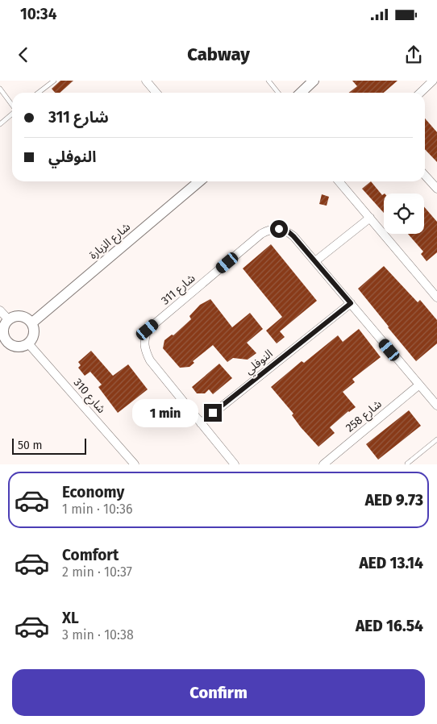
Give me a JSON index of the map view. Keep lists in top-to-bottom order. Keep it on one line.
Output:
{"streets":{"street":["شارع الزبارة","شارع 311","النوفلي","شارع 310","شارع 258"]},"crossings":[["شارع الزبارة","شارع 310"],["شارع 311","النوفلي"],["شارع 311","شارع 258"]],"scale_bar":"50 m","page":{"status":"10:34","header":"Cabway","banner":["شارع 311","النوفلي"],"bubble":"1 min","scale":"50 m","list":[{"name":"Economy","note":"1 min · 10:36","value":"AED 9.73"},{"name":"Comfort","note":"2 min · 10:37","value":"AED 13.14"},{"name":"XL","note":"3 min · 10:38","value":"AED 16.54"}],"buttons":"Confirm"}}
